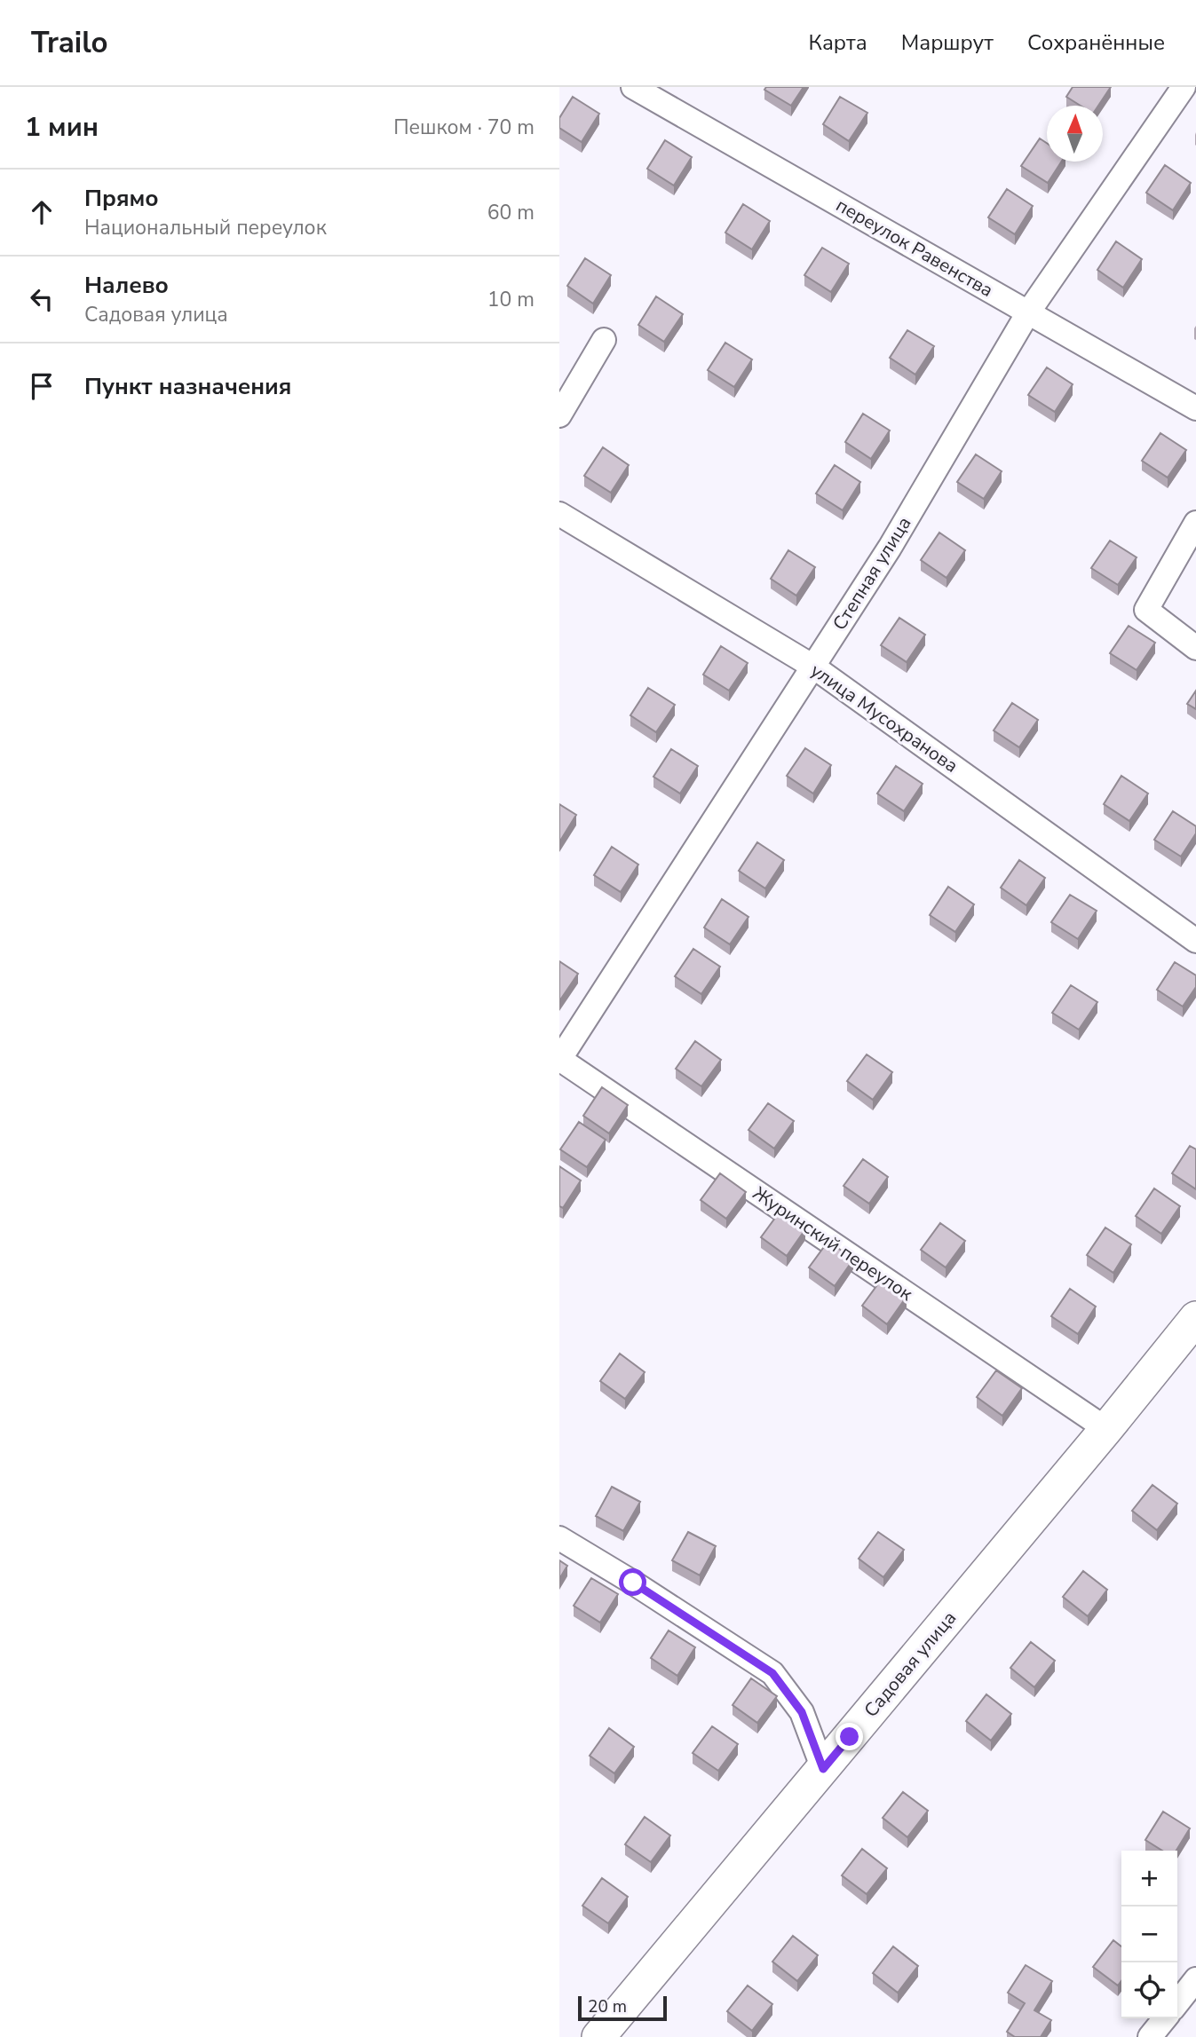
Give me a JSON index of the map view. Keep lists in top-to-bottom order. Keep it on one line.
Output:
{"streets":{"street":["переулок Равенства","Степная улица","улица Мусохранова","Журинский переулок","Садовая улица"]},"crossings":[["переулок Равенства","Степная улица"],["Степная улица","улица Мусохранова"],["Степная улица","Журинский переулок"],["Журинский переулок","Садовая улица"]],"scale_bar":"20 m","north":"top","page":{"header":"Trailo","nav":["Карта","Маршрут","Сохранённые"],"heading":["1 мин","Пешком · 70 m"],"list":[["Прямо","Национальный переулок","60 m"],["Налево","Садовая улица","10 m"],"Пункт назначения"],"map_buttons":["+","−"],"scale":"20 m"}}
